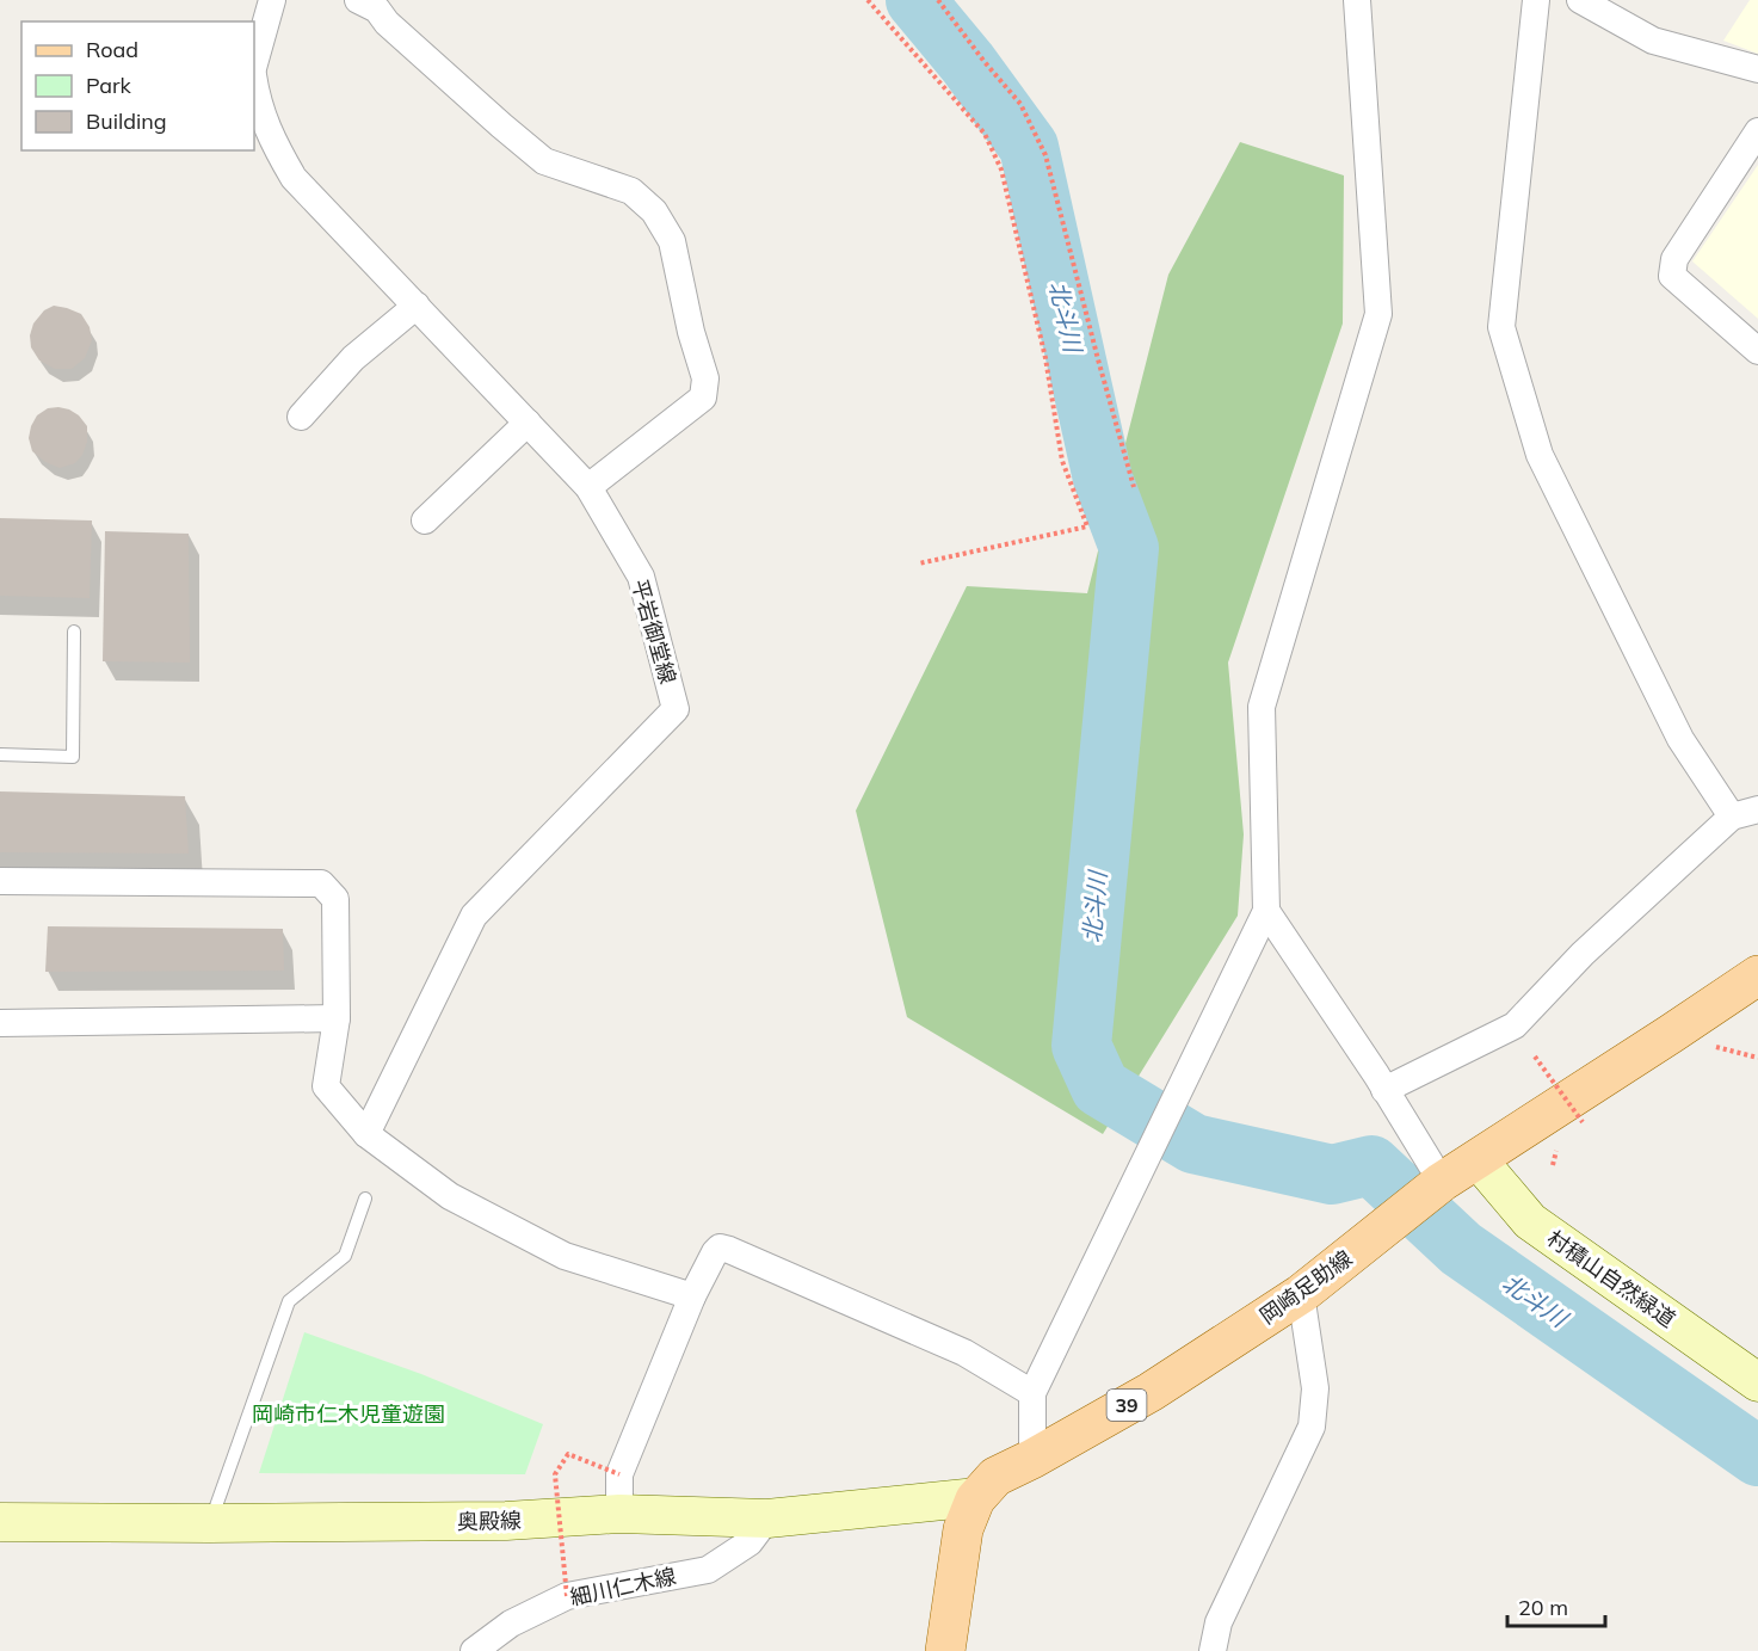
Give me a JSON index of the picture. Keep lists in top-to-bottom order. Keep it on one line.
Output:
{"streets":{"main road":["岡崎足助線","39"],"street":["平岩御堂線","村積山自然緑道","奥殿線","細川仁木線"]},"crossings":[["村積山自然緑道","岡崎足助線"],["岡崎足助線","奥殿線"],["奥殿線","細川仁木線"]],"water":["北斗川"],"parks":["岡崎市仁木児童遊園"],"legend":["Road","Park","Building"],"scale_bar":"20 m"}
